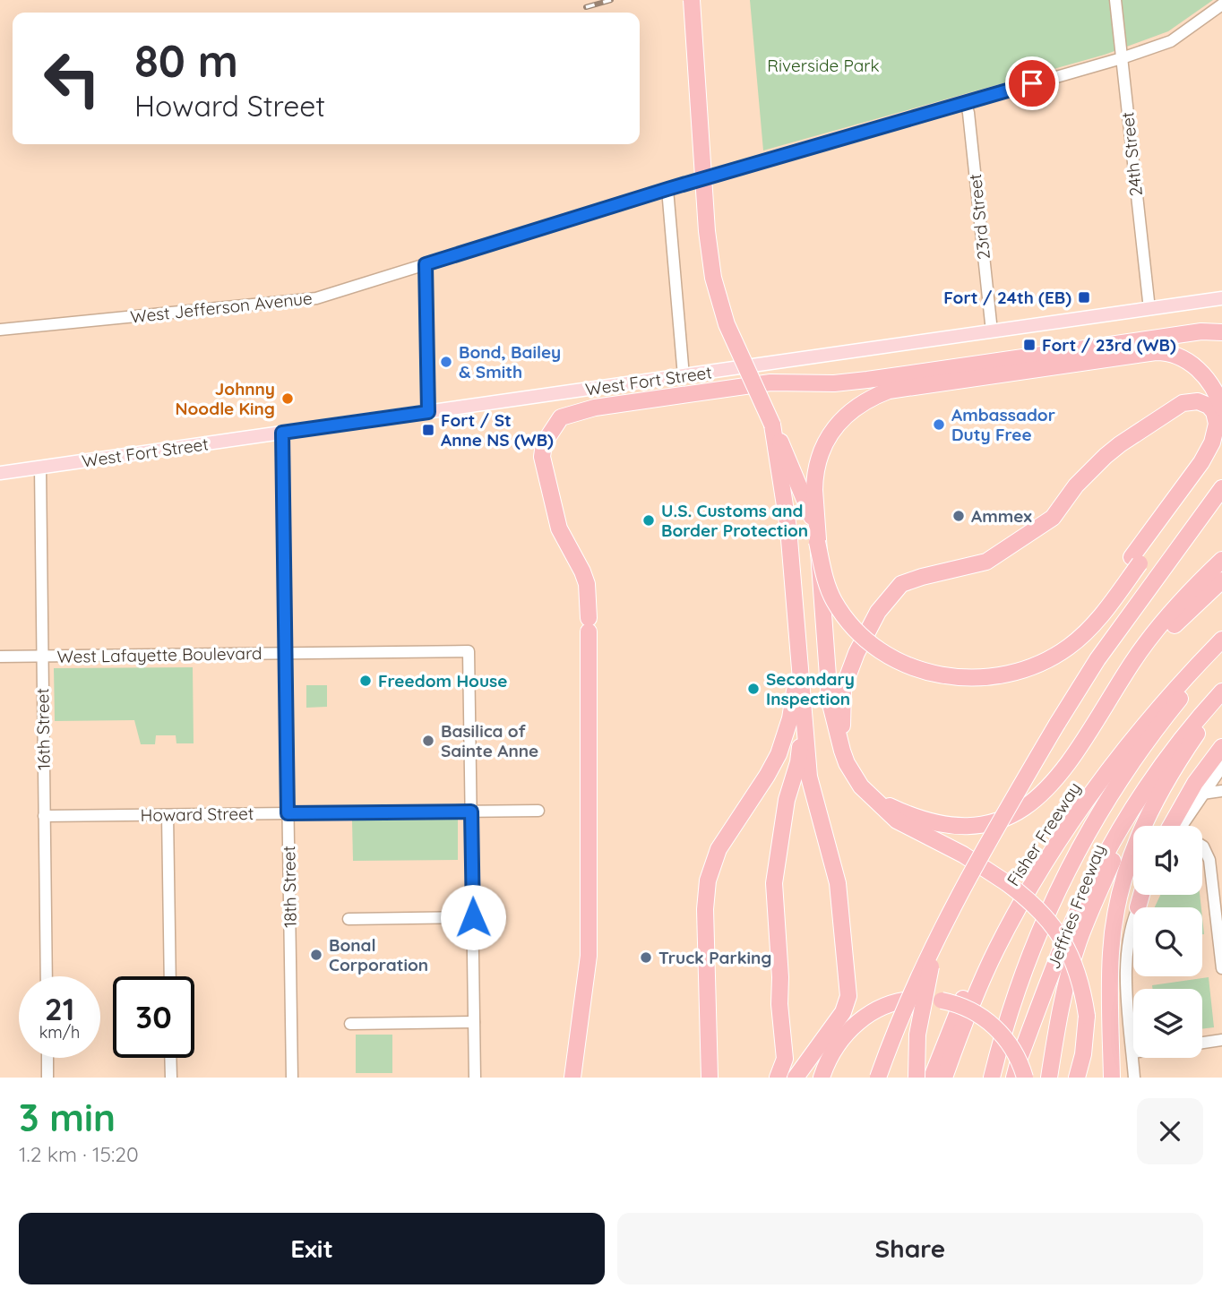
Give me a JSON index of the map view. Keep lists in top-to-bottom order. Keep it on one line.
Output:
{"streets":{"highway":["Fisher Freeway","Jeffries Freeway"],"main road":["West Fort Street"],"street":["24th Street","23rd Street","West Jefferson Avenue","West Lafayette Boulevard","16th Street","Howard Street","18th Street"]},"crossings":[["24th Street","West Jefferson Avenue"],["24th Street","West Fort Street"],["23rd Street","West Jefferson Avenue"],["23rd Street","West Fort Street"],["West Fort Street","16th Street"],["West Fort Street","18th Street"],["West Lafayette Boulevard","16th Street"],["West Lafayette Boulevard","Howard Street"],["West Lafayette Boulevard","18th Street"],["16th Street","Howard Street"],["Howard Street","18th Street"]],"parks":["Riverside Park"],"places":{"transit":["Fort / 24th (EB)","Fort / 23rd (WB)","Fort / St Anne NS (WB)"],"other":["Bond, Bailey & Smith","Johnny Noodle King","Ambassador Duty Free","Ammex","U.S. Customs and Border Protection","Freedom House","Secondary Inspection","Basilica of Sainte Anne","Bonal Corporation","Truck Parking"]},"page":{"turn":["80 m","Howard Street"],"speed":"21 km/h","limit":"30","heading":["3 min","1.2 km · 15:20"],"buttons":["Exit","Share"]}}
